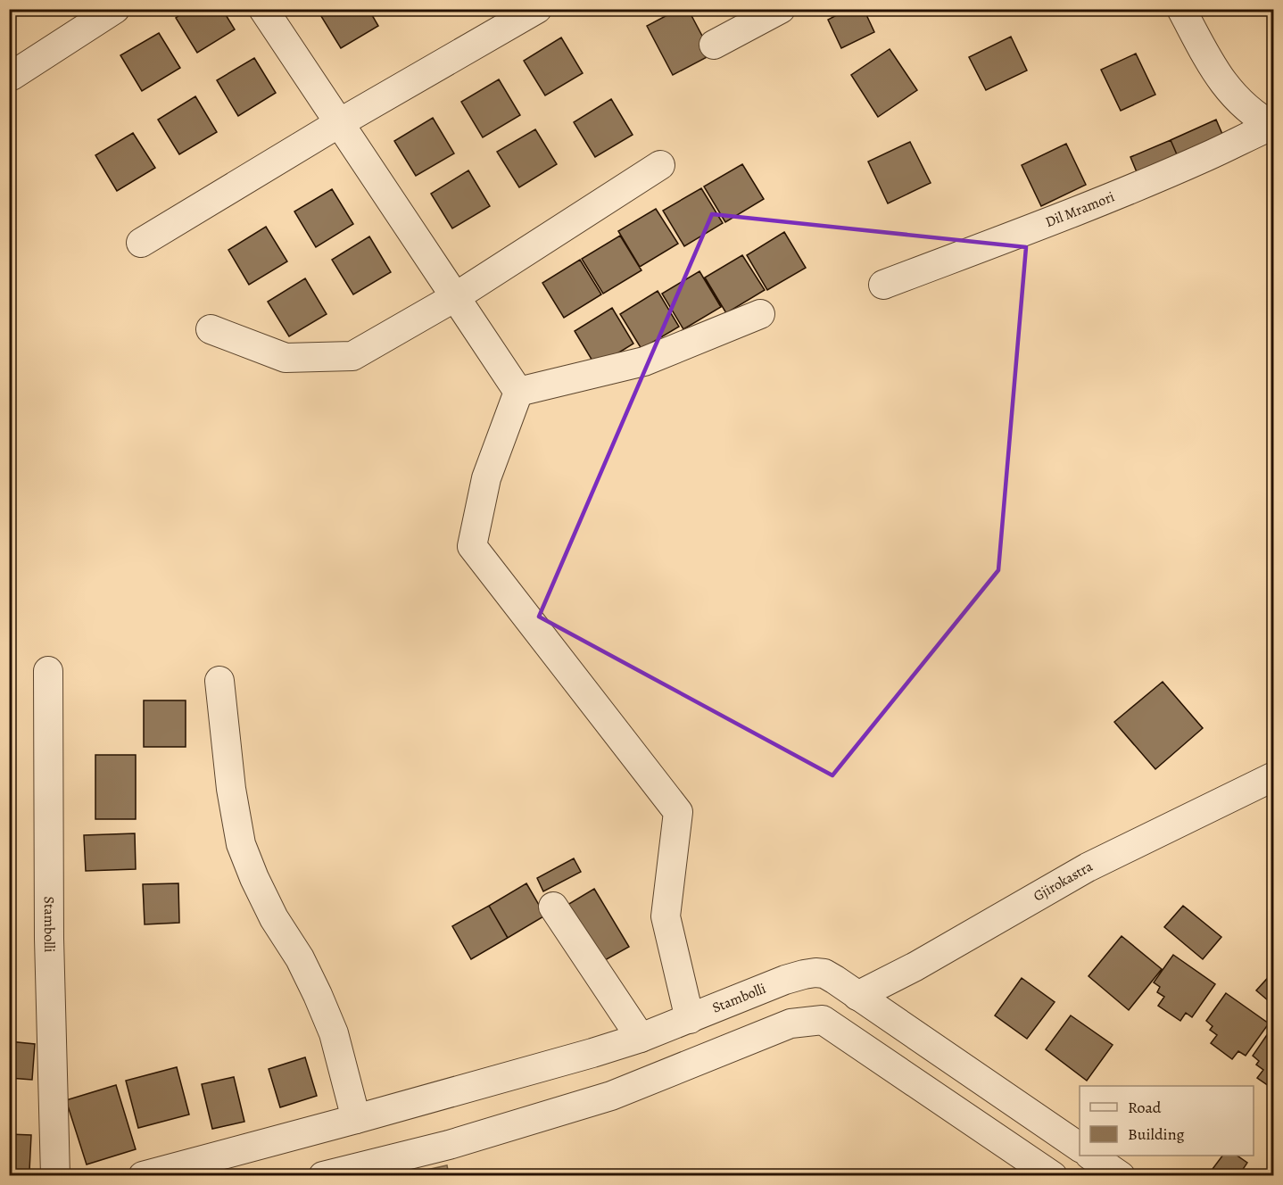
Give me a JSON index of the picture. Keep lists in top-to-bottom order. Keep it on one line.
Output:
{"streets":{"street":["Dil Mramori","Gjirokastra","Stambolli"]},"crossings":[["Gjirokastra","Stambolli"]],"legend":["Road","Building"]}
